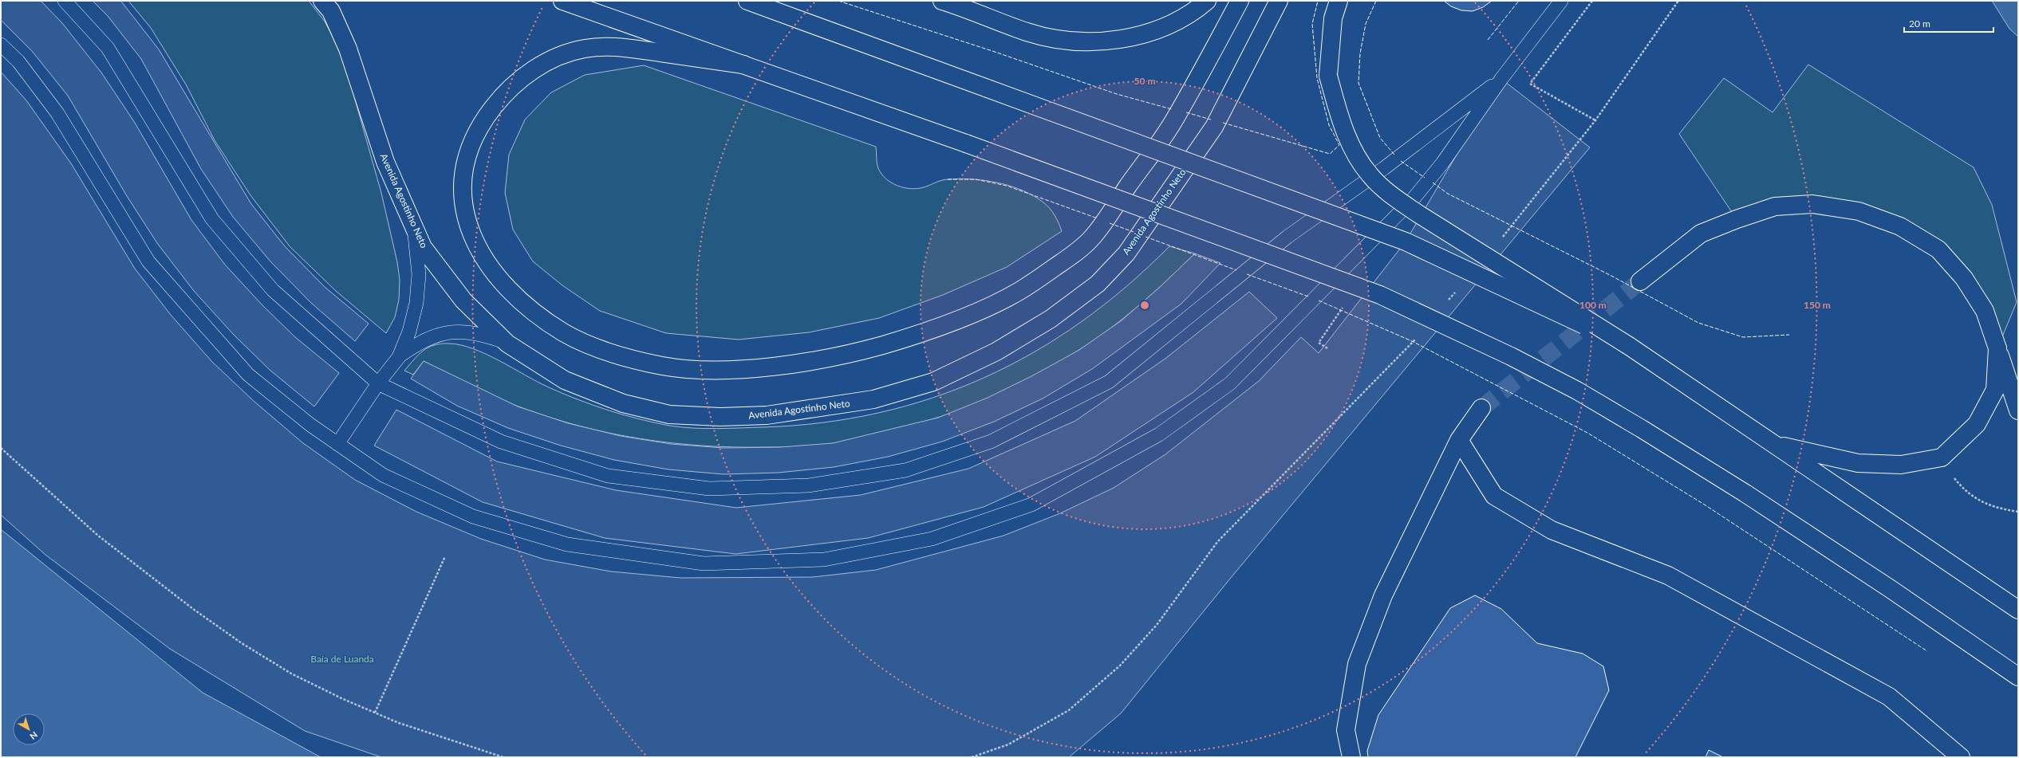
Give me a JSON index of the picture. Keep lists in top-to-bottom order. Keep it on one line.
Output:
{"streets":{"street":["Avenida Agostinho Neto"]},"parks":["Baía de Luanda"],"scale_bar":"20 m","north":"bottom right","rings":["50 m","100 m","150 m"]}
